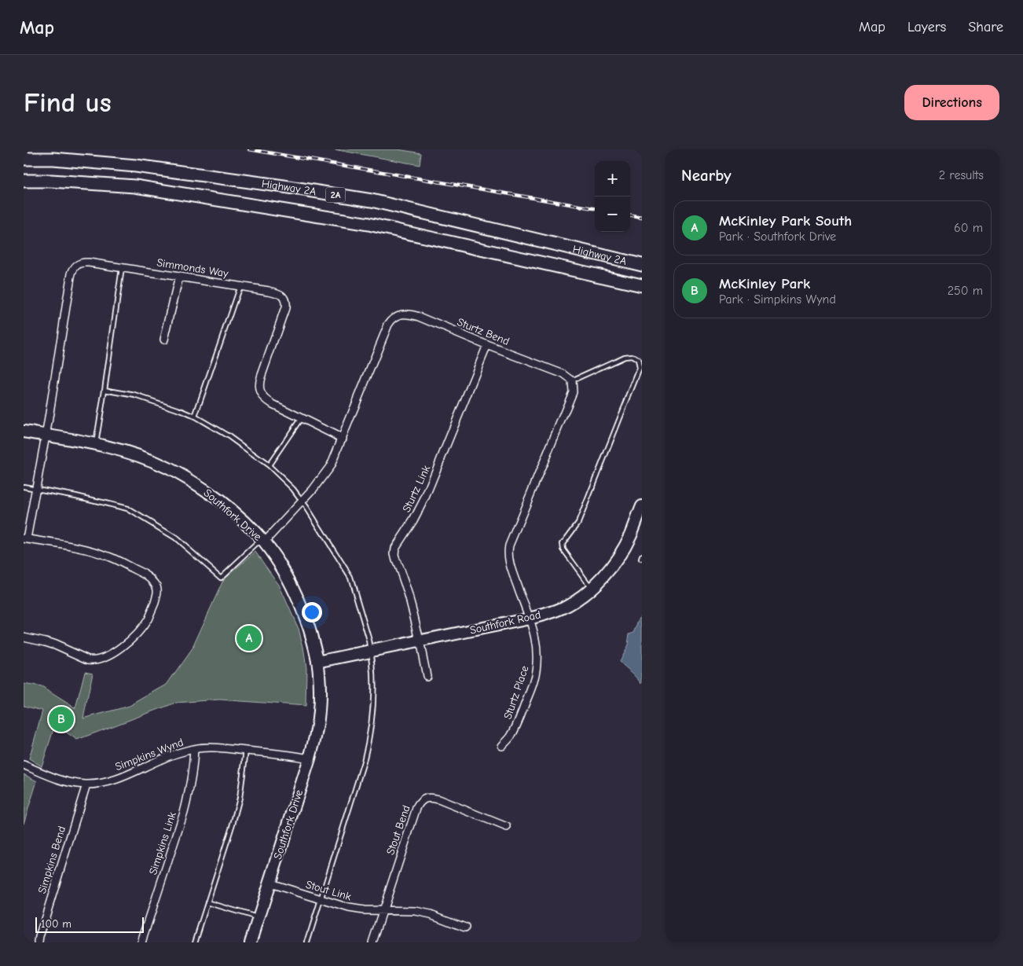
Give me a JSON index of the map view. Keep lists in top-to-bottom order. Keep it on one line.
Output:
{"streets":{"main road":["Highway 2A","2A"],"street":["Simmonds Way","Sturtz Bend","Sturtz Link","Southfork Drive","Southfork Road","Sturtz Place","Simpkins Wynd","Stout Bend","Simpkins Link","Simpkins Bend","Stout Link"]},"crossings":[["Simmonds Way","Sturtz Bend"],["Simmonds Way","Southfork Drive"],["Sturtz Bend","Sturtz Link"],["Sturtz Bend","Southfork Drive"],["Sturtz Link","Southfork Road"],["Southfork Drive","Southfork Road"],["Southfork Drive","Simpkins Wynd"],["Southfork Drive","Stout Link"],["Southfork Road","Sturtz Place"],["Simpkins Wynd","Simpkins Link"],["Simpkins Wynd","Simpkins Bend"],["Stout Bend","Stout Link"]],"scale_bar":"100 m","page":{"header":"Map","nav":["Map","Layers","Share"],"buttons":"Directions","title":"Find us","heading":["Nearby","2 results"],"map_buttons":["+","−"],"list":[{"mark":"A","name":"McKinley Park South","note":"Park · Southfork Drive","value":"60 m"},{"mark":"B","name":"McKinley Park","note":"Park · Simpkins Wynd","value":"250 m"}],"pins":["A","B"],"scale":"100 m"}}
